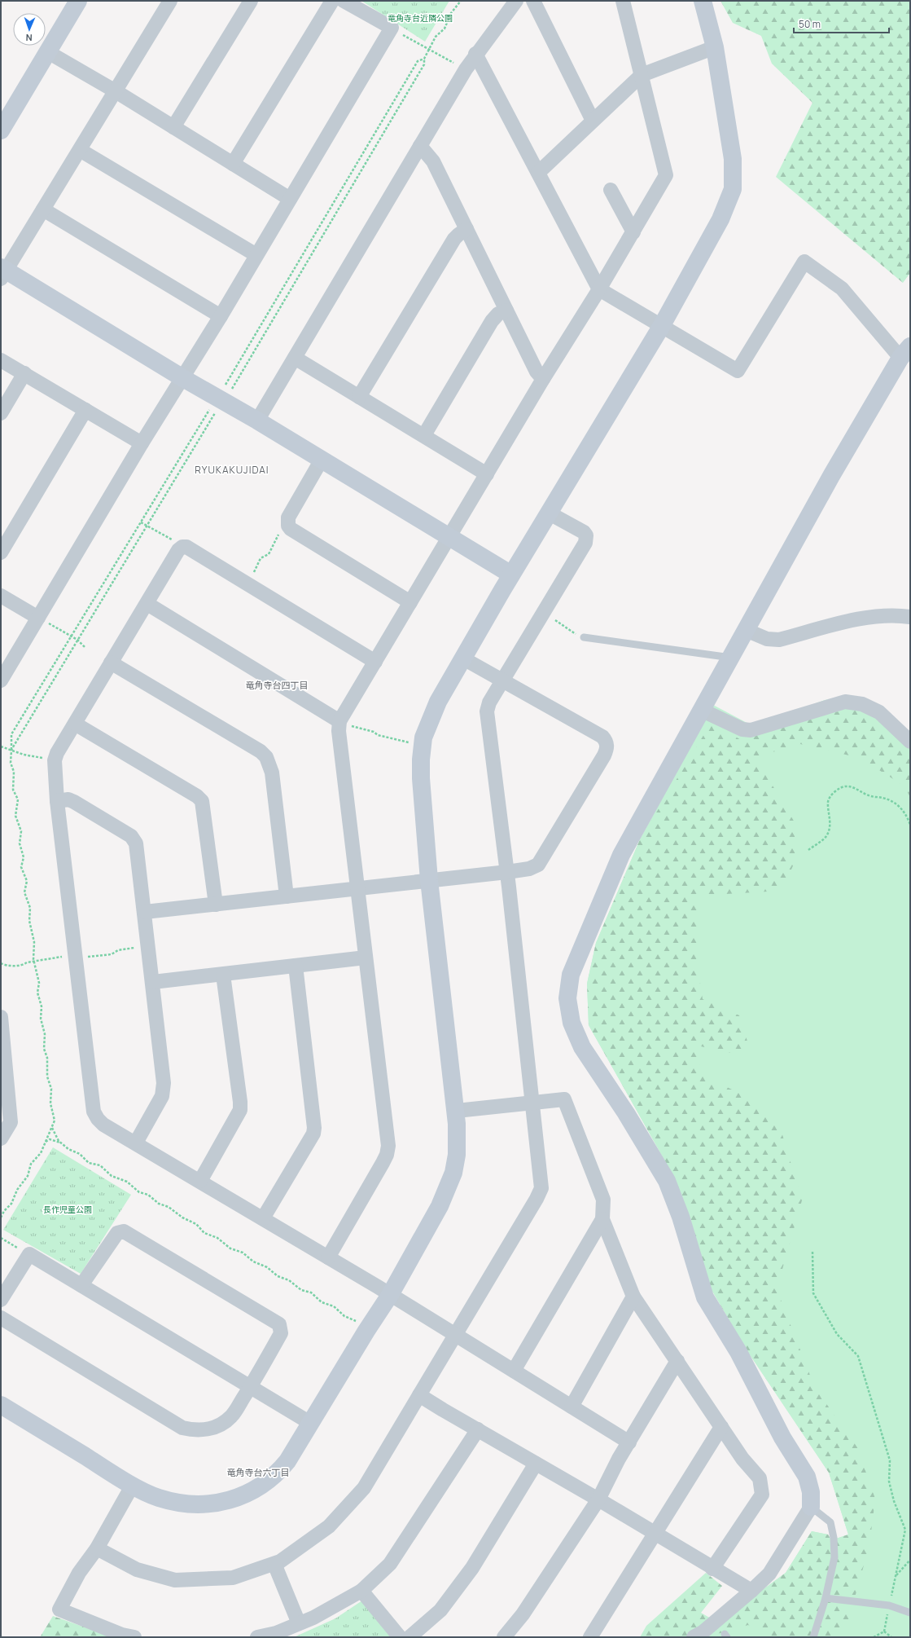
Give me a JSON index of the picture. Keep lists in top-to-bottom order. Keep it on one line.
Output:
{"districts":["RYUKAKUJIDAI","竜角寺台四丁目","竜角寺台六丁目"],"parks":["竜角寺台近隣公園","長作児童公園"],"scale_bar":"50 m","north":"bottom"}
